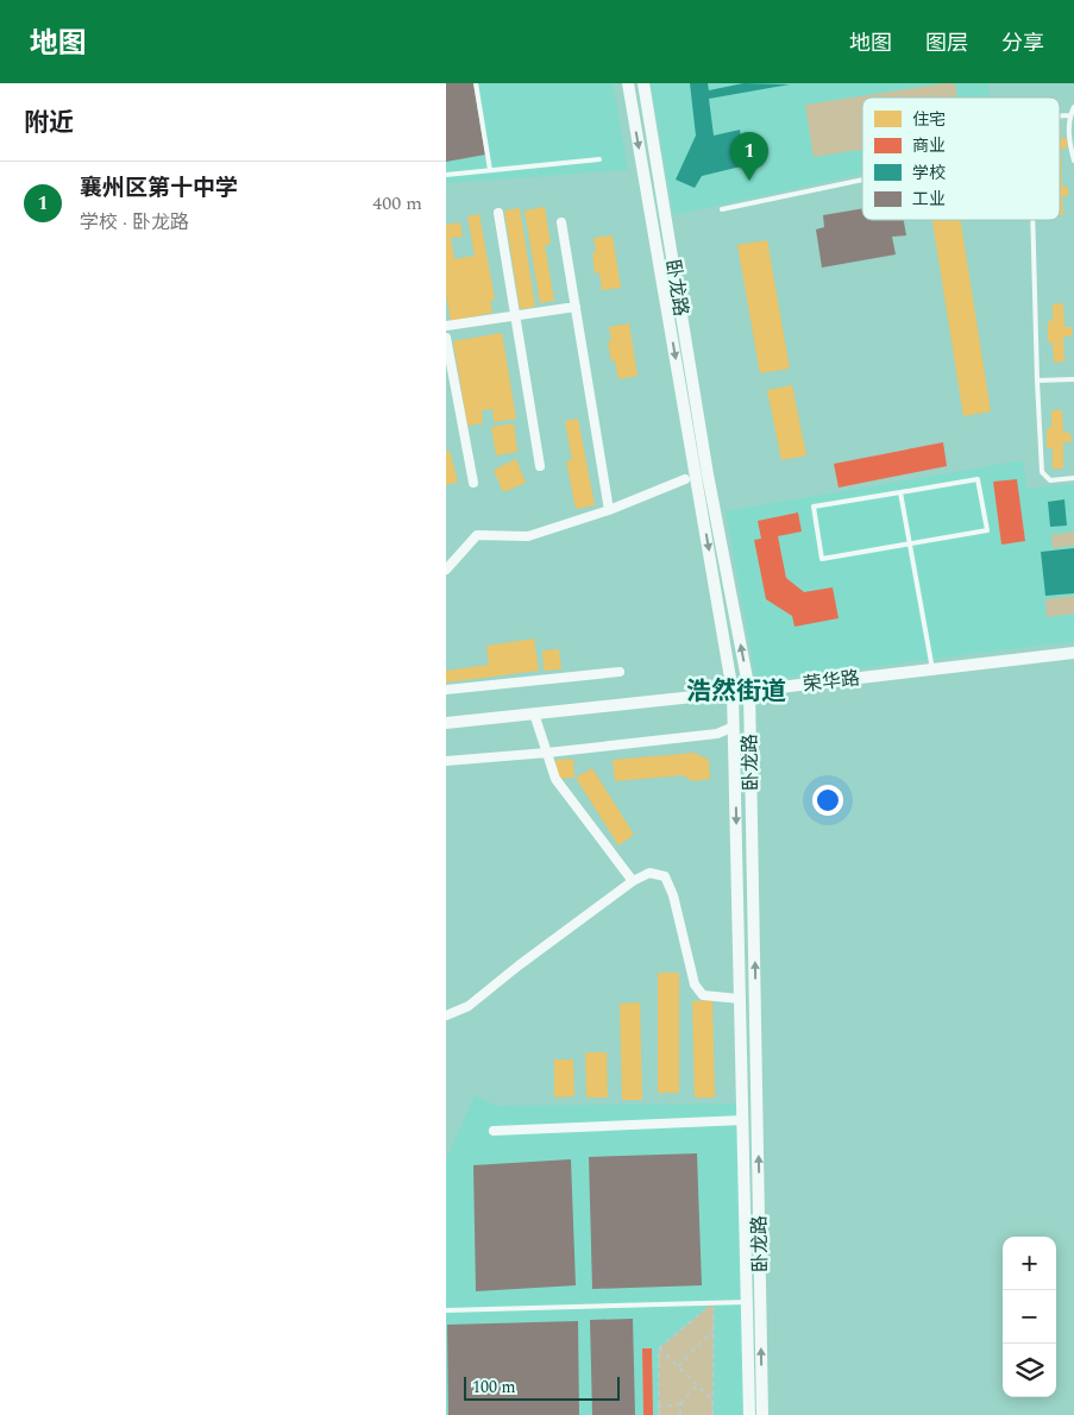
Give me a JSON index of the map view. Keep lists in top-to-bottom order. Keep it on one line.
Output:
{"streets":{"main road":["卧龙路","荣华路"]},"crossings":[["卧龙路","荣华路"]],"districts":["浩然街道"],"legend":["住宅","商业","学校","工业"],"scale_bar":"100 m","page":{"header":"地图","nav":["地图","图层","分享"],"heading":"附近","pins":"1","list":[{"mark":"1","name":"襄州区第十中学","note":"学校 · 卧龙路","value":"400 m"}],"map_buttons":["+","−"],"scale":"100 m"}}
